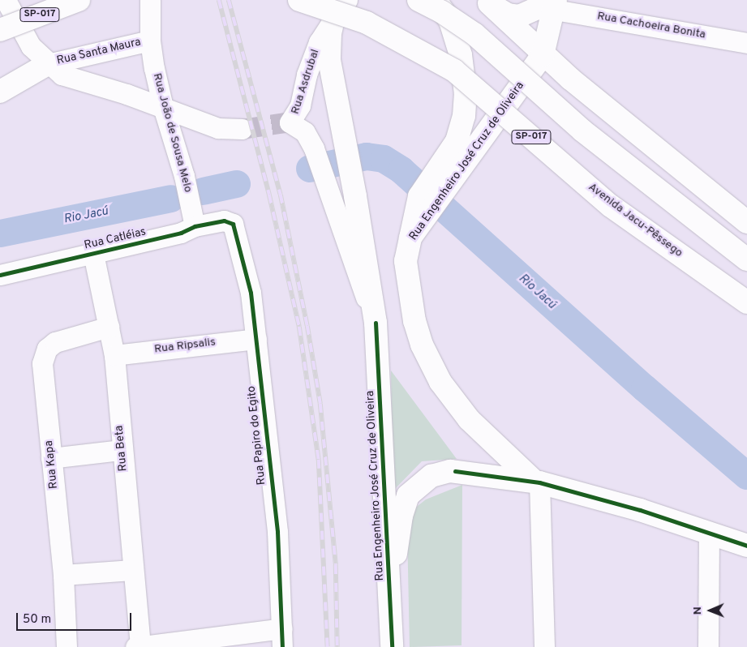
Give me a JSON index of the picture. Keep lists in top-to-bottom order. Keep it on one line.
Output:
{"streets":{"main road":["SP-017","Rua Engenheiro José Cruz de Oliveira","Avenida Jacu-Pêssego"],"street":["Rua Cachoeira Bonita","Rua Santa Maura","Rua Asdrubal","Rua João de Sousa Melo","Rua Catléias","Rua Ripsalis","Rua Papiro do Egito","Rua Beta","Rua Kapa"]},"crossings":[["Rua Cachoeira Bonita","Rua Engenheiro José Cruz de Oliveira"],["Rua Santa Maura","Rua João de Sousa Melo"],["Rua Asdrubal","Rua Engenheiro José Cruz de Oliveira"],["Rua João de Sousa Melo","Rua Catléias"],["Rua Catléias","Rua Papiro do Egito"],["Rua Catléias","Rua Beta"],["Rua Ripsalis","Rua Papiro do Egito"],["Rua Ripsalis","Rua Beta"],["Rua Beta","Rua Kapa"]],"water":["Rio Jacú"],"scale_bar":"50 m","north":"left"}
